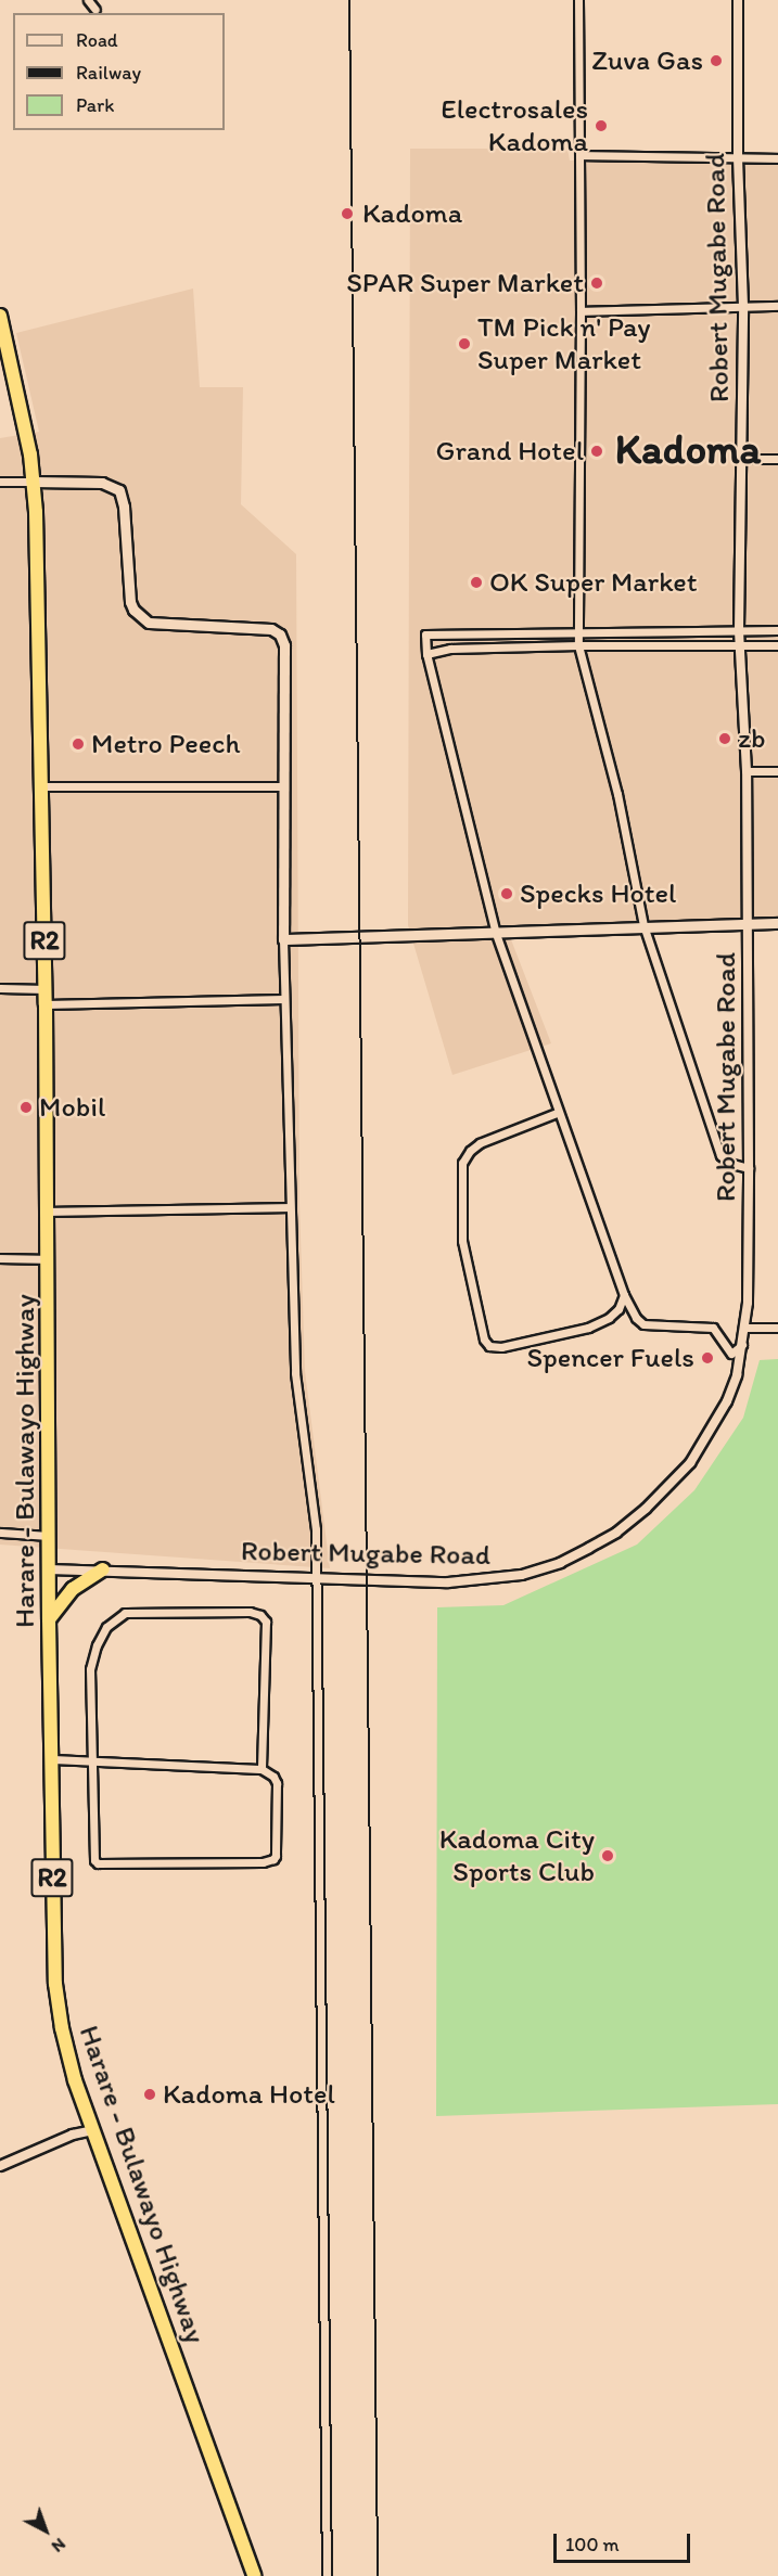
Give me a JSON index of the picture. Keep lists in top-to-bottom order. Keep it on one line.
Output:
{"streets":{"highway":["R2","Harare - Bulawayo Highway"],"street":["Robert Mugabe Road"]},"crossings":[["Robert Mugabe Road","Harare - Bulawayo Highway"]],"districts":["Kadoma"],"places":["Zuva Gas","Electrosales Kadoma","Kadoma","SPAR Super Market","TM Pick n' Pay Super Market","Grand Hotel","OK Super Market","zb","Metro Peech","Specks Hotel","Mobil","Spencer Fuels","Kadoma City Sports Club","Kadoma Hotel"],"legend":["Road","Railway","Park"],"scale_bar":"100 m","north":"bottom right"}
